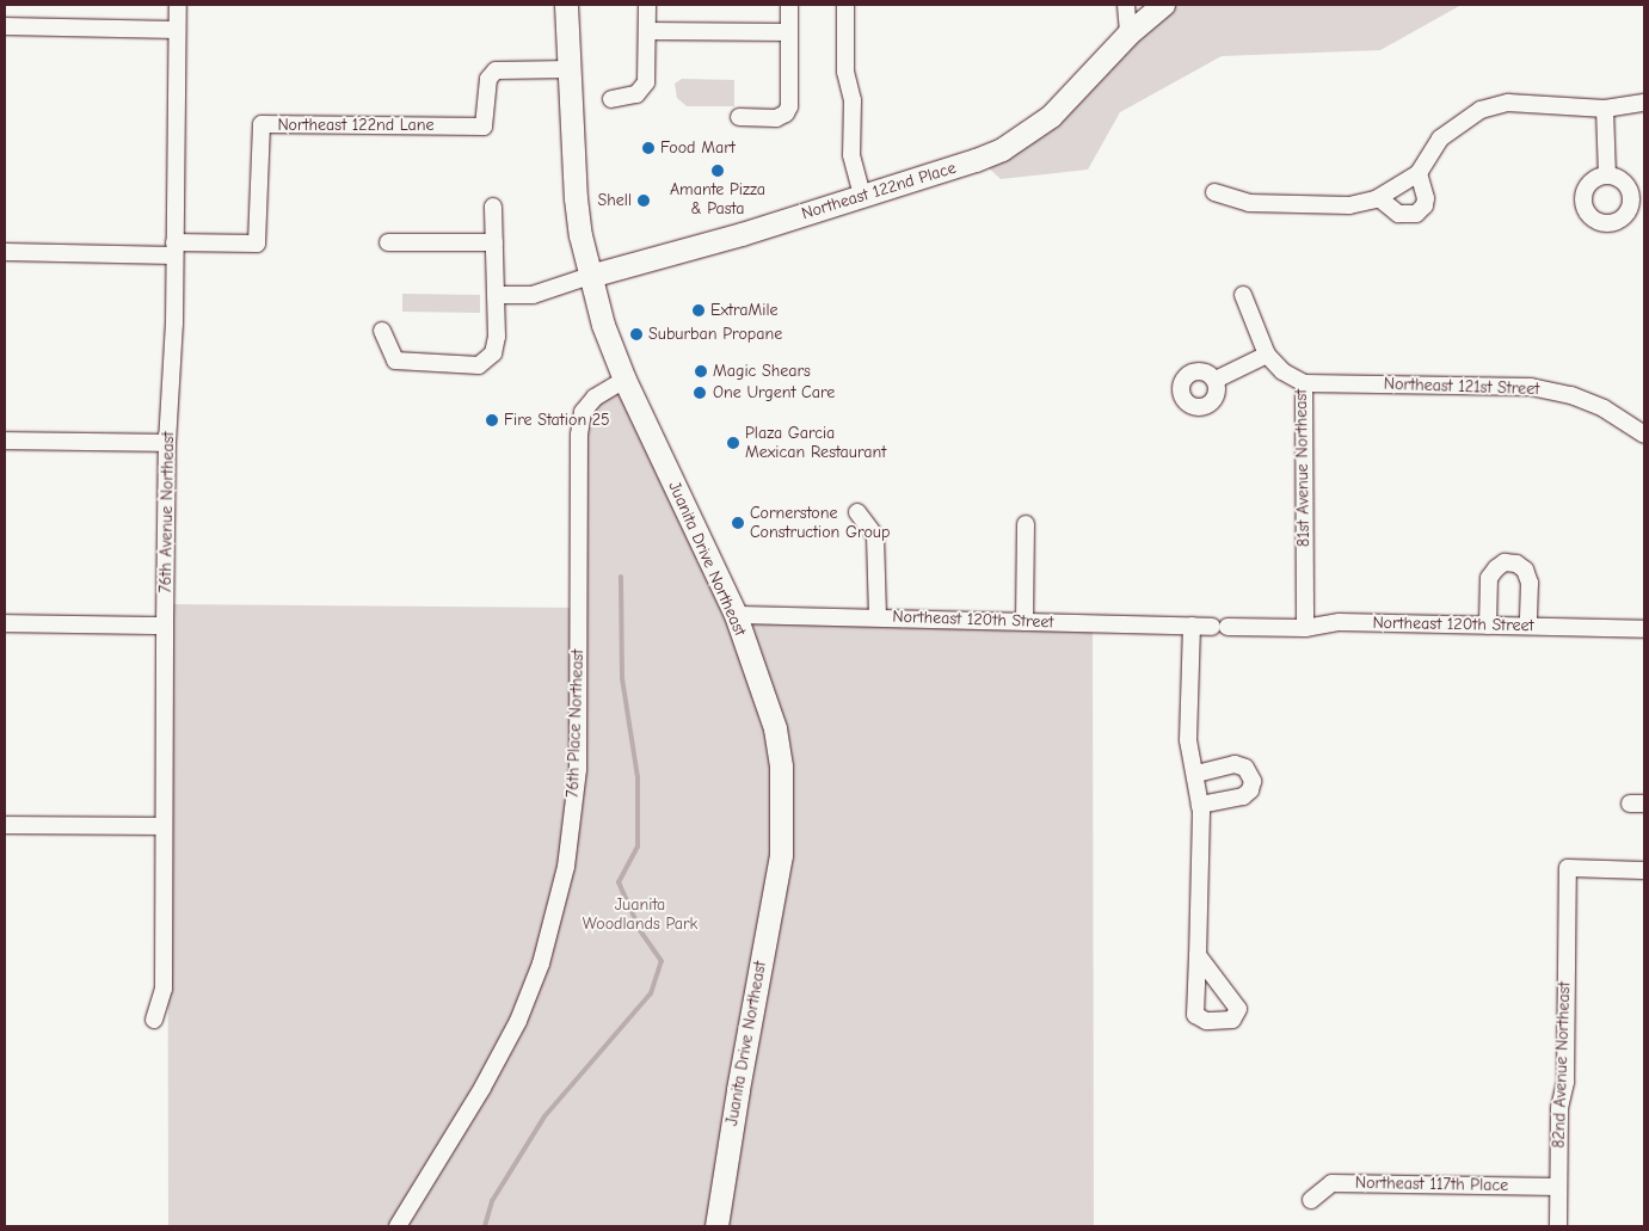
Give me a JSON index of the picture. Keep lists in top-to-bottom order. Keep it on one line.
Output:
{"streets":{"main road":["Northeast 122nd Place","Juanita Drive Northeast"],"street":["Northeast 122nd Lane","Northeast 121st Street","81st Avenue Northeast","76th Avenue Northeast","Northeast 120th Street","76th Place Northeast","82nd Avenue Northeast","Northeast 117th Place"]},"crossings":[["Northeast 122nd Lane","76th Avenue Northeast"],["Northeast 122nd Lane","Juanita Drive Northeast"],["Northeast 122nd Place","Juanita Drive Northeast"],["Northeast 121st Street","81st Avenue Northeast"],["81st Avenue Northeast","Northeast 120th Street"],["Juanita Drive Northeast","Northeast 120th Street"],["Juanita Drive Northeast","76th Place Northeast"],["82nd Avenue Northeast","Northeast 117th Place"]],"parks":["Juanita Woodlands Park"],"places":["Food Mart","Amante Pizza & Pasta","Shell","ExtraMile","Suburban Propane","Magic Shears","One Urgent Care","Fire Station 25","Plaza Garcia Mexican Restaurant","Cornerstone Construction Group"]}
